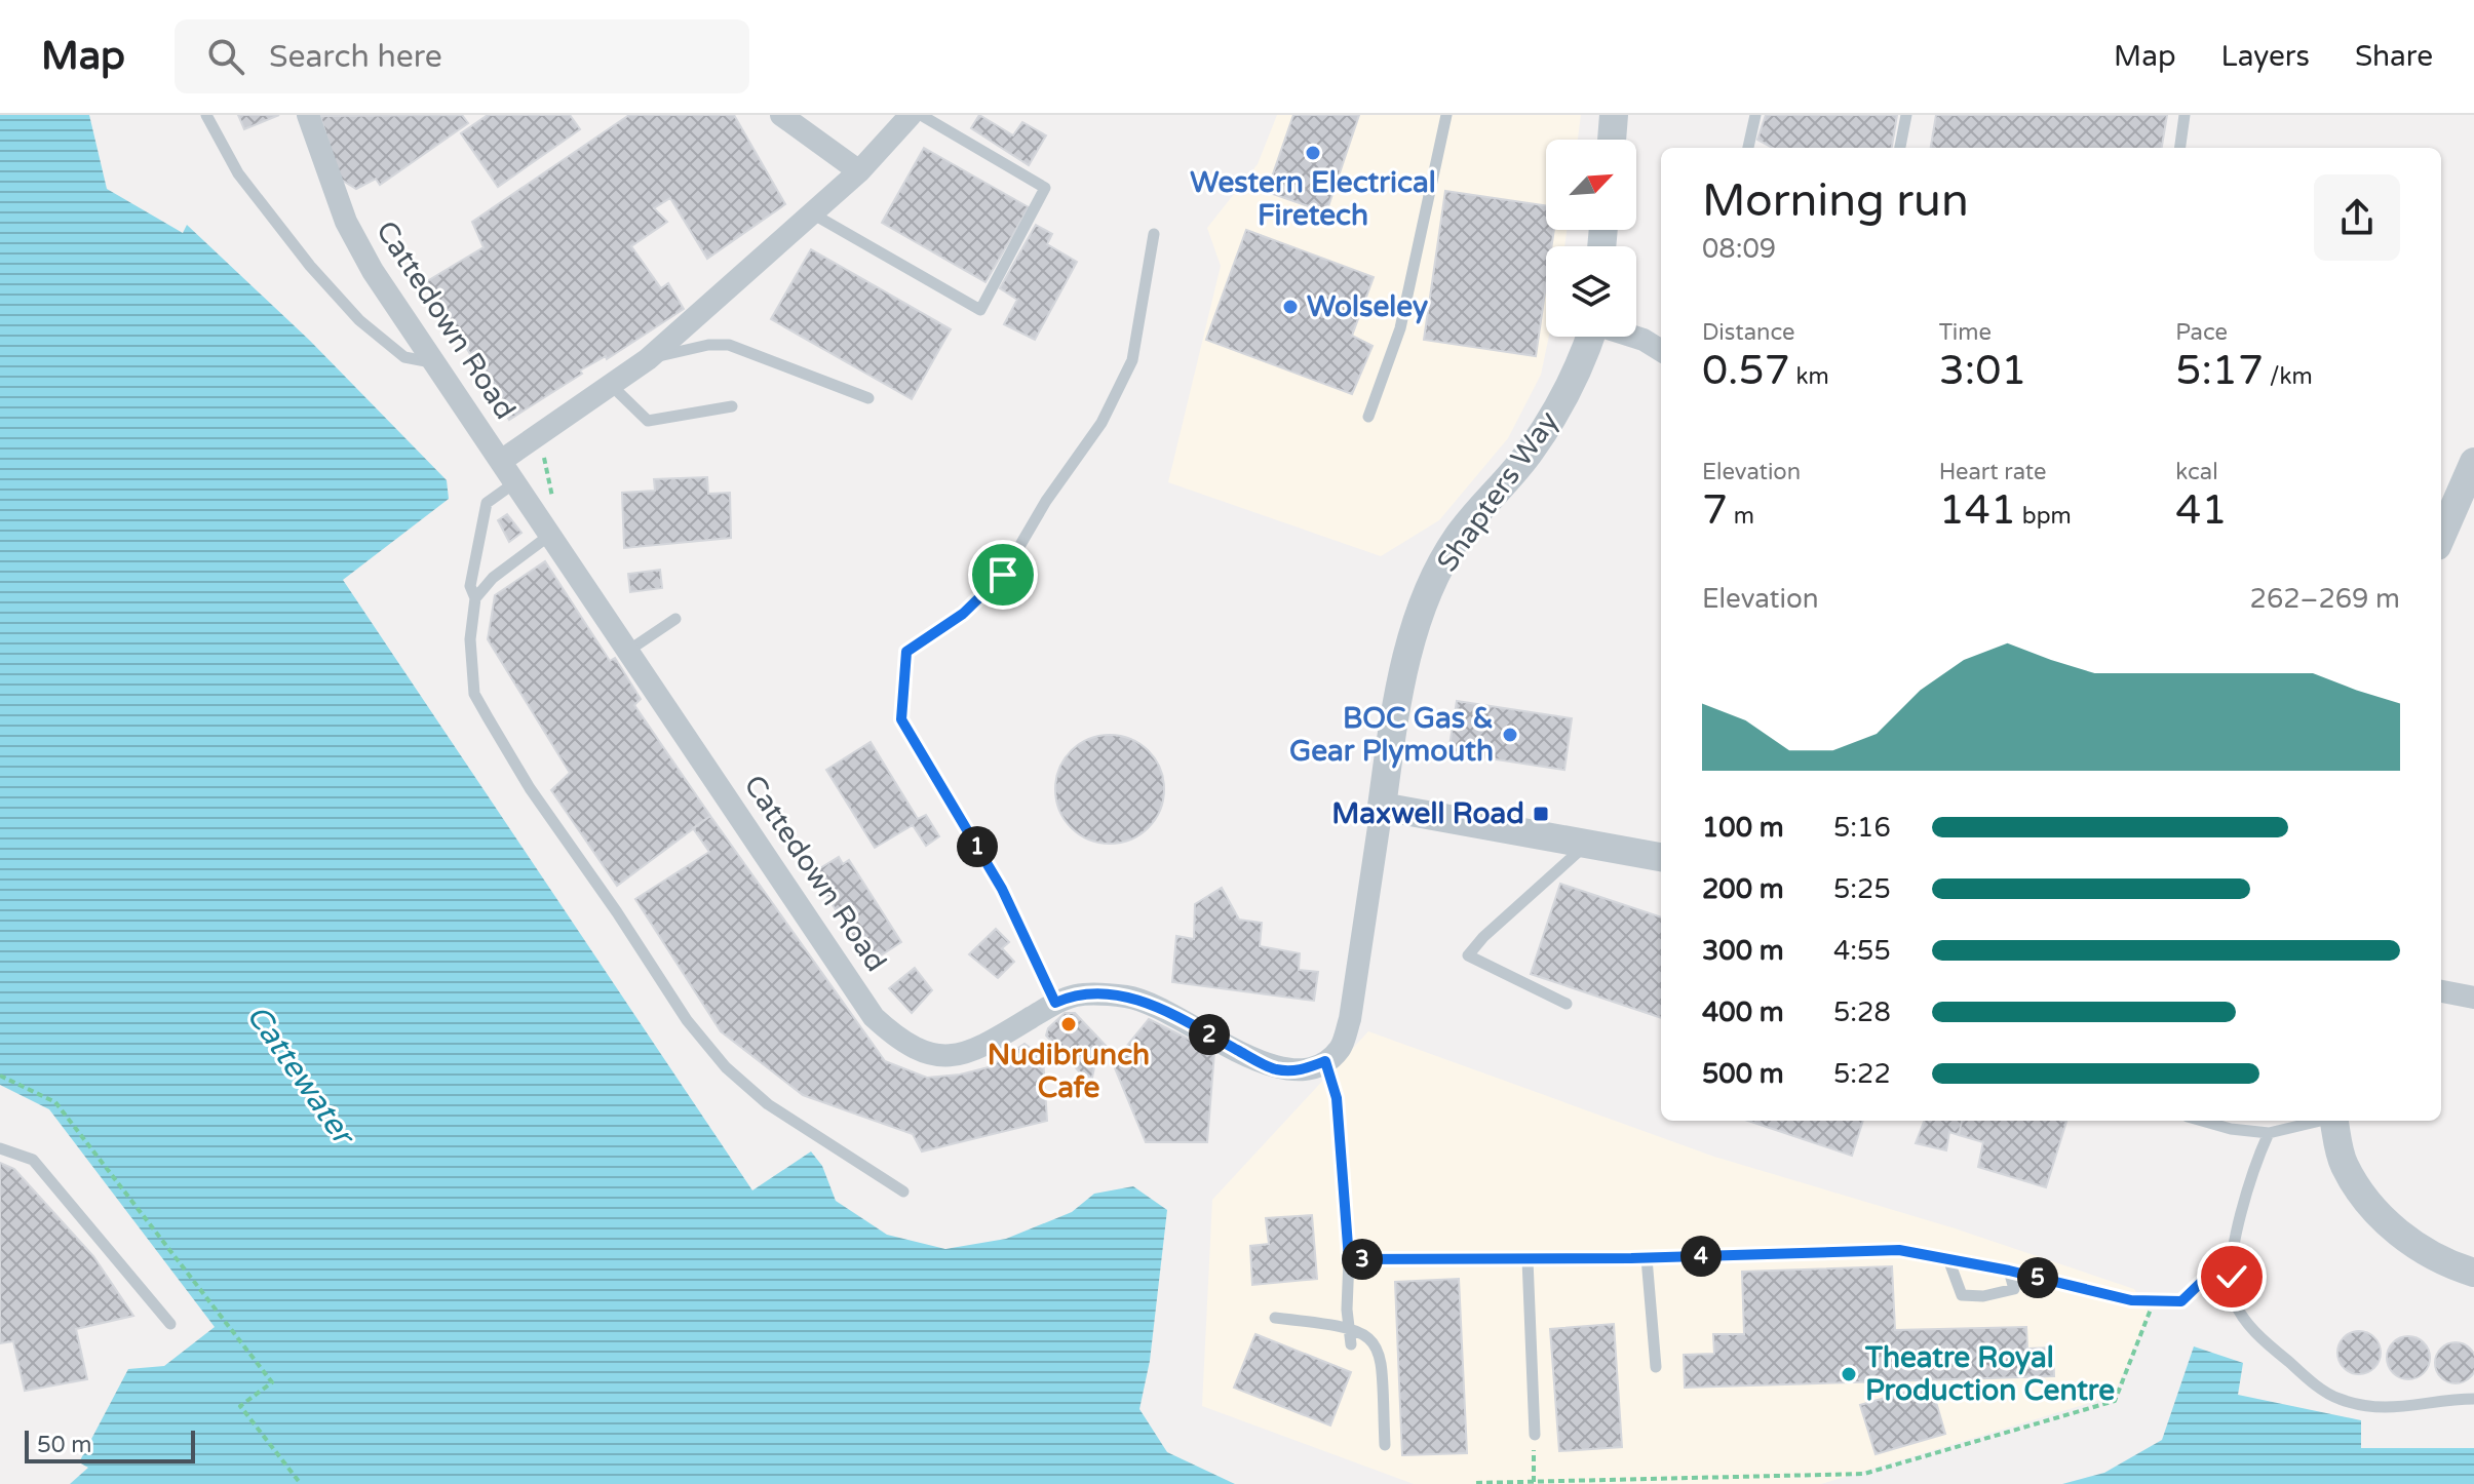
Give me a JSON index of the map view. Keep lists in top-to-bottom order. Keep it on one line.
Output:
{"streets":{"street":["Cattedown Road","Shapters Way"]},"water":["Cattewater"],"places":{"other":["Western Electrical Firetech","Wolseley","BOC Gas & Gear Plymouth","Nudibrunch Cafe","Theatre Royal Production Centre"],"transit":["Maxwell Road"]},"scale_bar":"50 m","north":"top right","page":{"header":"Map","search":"Search here","nav":["Map","Layers","Share"],"heading":["Morning run","08:09"],"stats":[["Distance","0.57 km"],["Time","3:01"],["Pace","5:17 /km"],["Elevation","7 m"],["Heart rate","141 bpm"],["kcal","41"]],"chart":["Elevation","262–269 m"],"list":[{"name":"100 m","note":"5:16"},{"name":"200 m","note":"5:25"},{"name":"300 m","note":"4:55"},{"name":"400 m","note":"5:28"},{"name":"500 m","note":"5:22"}],"pins":["1","2","4","3","5"],"scale":"50 m"}}
